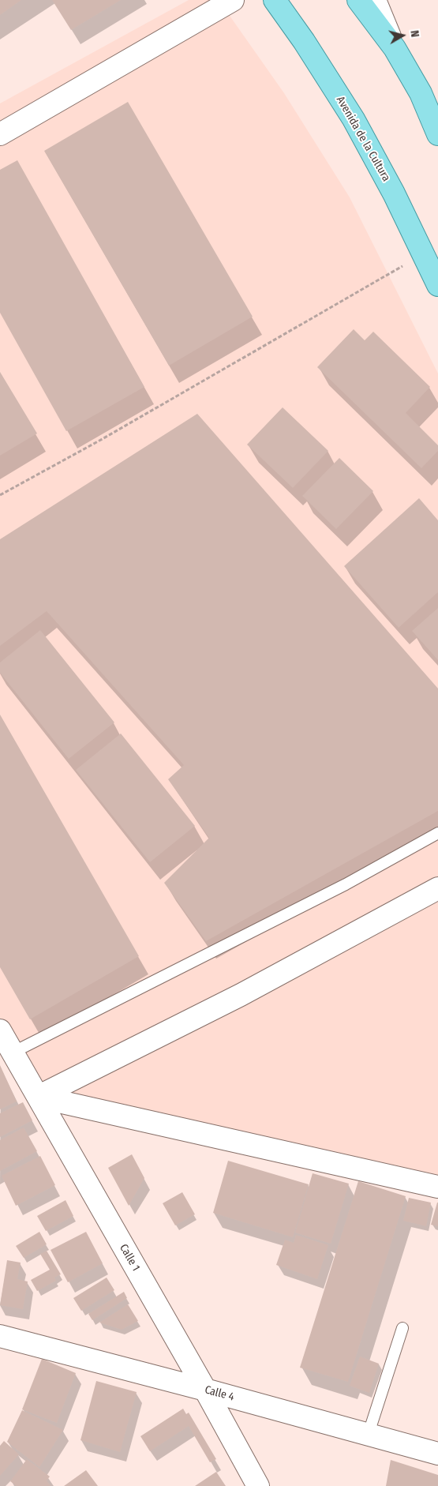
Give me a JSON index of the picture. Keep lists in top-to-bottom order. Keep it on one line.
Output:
{"streets":{"main road":["Avenida de la Cultura"],"street":["Calle 1","Calle 4"]},"crossings":[["Calle 1","Calle 4"]],"north":"right"}
